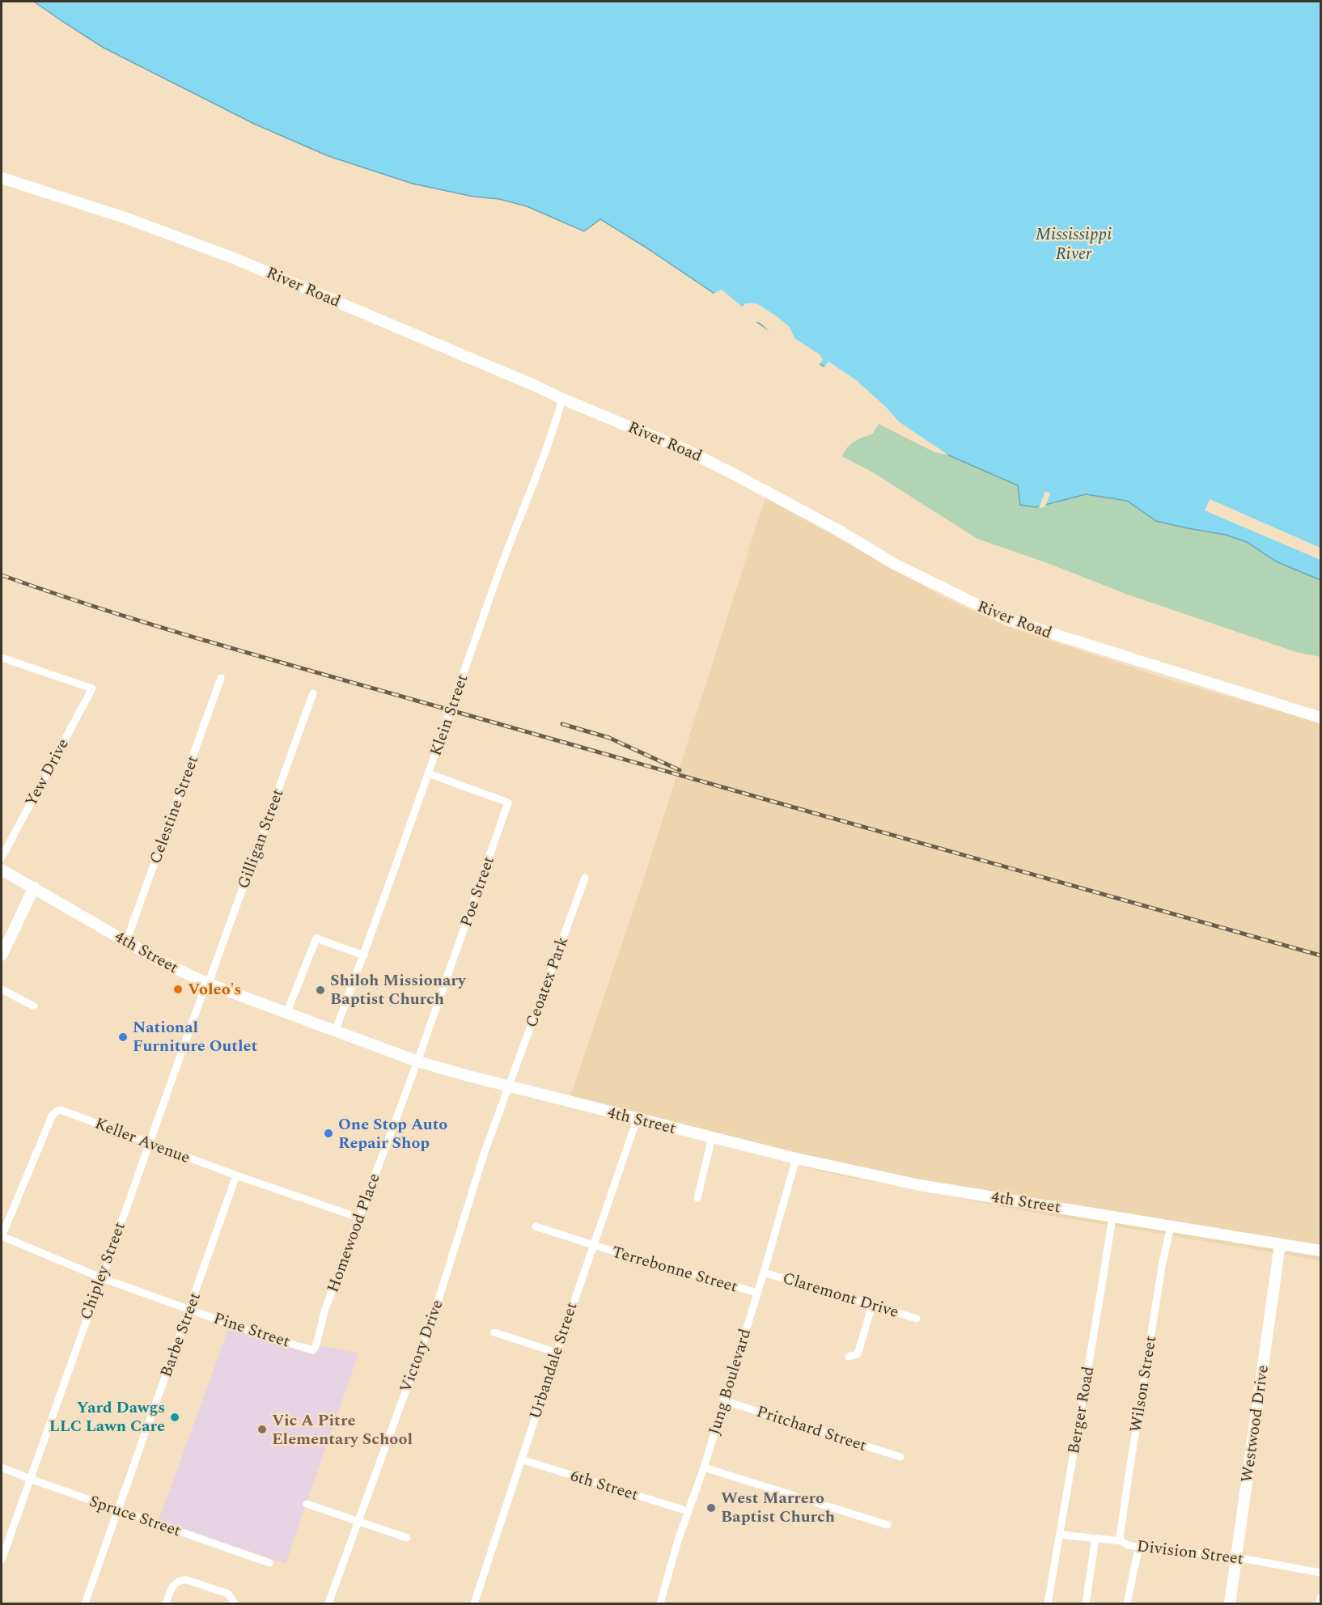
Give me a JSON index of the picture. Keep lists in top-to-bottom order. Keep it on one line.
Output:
{"streets":{"main road":["River Road","4th Street","Westwood Drive"],"street":["Klein Street","Yew Drive","Celestine Street","Gilligan Street","Poe Street","Ceoatex Park","Keller Avenue","Homewood Place","Terrebonne Street","Chipley Street","Claremont Drive","Pine Street","Barbe Street","Victory Drive","Urbandale Street","Jung Boulevard","Wilson Street","Berger Road","Pritchard Street","6th Street","Spruce Street","Division Street"]},"crossings":[["River Road","Klein Street"],["Klein Street","Poe Street"],["Klein Street","4th Street"],["Celestine Street","4th Street"],["Gilligan Street","4th Street"],["Gilligan Street","Chipley Street"],["Poe Street","4th Street"],["Poe Street","Homewood Place"],["4th Street","Ceoatex Park"],["4th Street","Homewood Place"],["4th Street","Chipley Street"],["4th Street","Victory Drive"],["4th Street","Urbandale Street"],["4th Street","Jung Boulevard"],["4th Street","Wilson Street"],["4th Street","Berger Road"],["4th Street","Westwood Drive"],["Ceoatex Park","Victory Drive"],["Keller Avenue","Homewood Place"],["Keller Avenue","Chipley Street"],["Keller Avenue","Pine Street"],["Keller Avenue","Barbe Street"],["Homewood Place","Pine Street"],["Terrebonne Street","Urbandale Street"],["Terrebonne Street","Jung Boulevard"],["Chipley Street","Pine Street"],["Chipley Street","Spruce Street"],["Claremont Drive","Jung Boulevard"],["Pine Street","Barbe Street"],["Barbe Street","Spruce Street"],["Urbandale Street","6th Street"],["Jung Boulevard","Pritchard Street"],["Jung Boulevard","6th Street"],["Wilson Street","Division Street"],["Berger Road","Division Street"],["Westwood Drive","Division Street"]],"water":["Mississippi River"],"places":["Voleo's","Shiloh Missionary Baptist Church","National Furniture Outlet","One Stop Auto Repair Shop","Yard Dawgs LLC Lawn Care","Vic A Pitre Elementary School","West Marrero Baptist Church"]}
